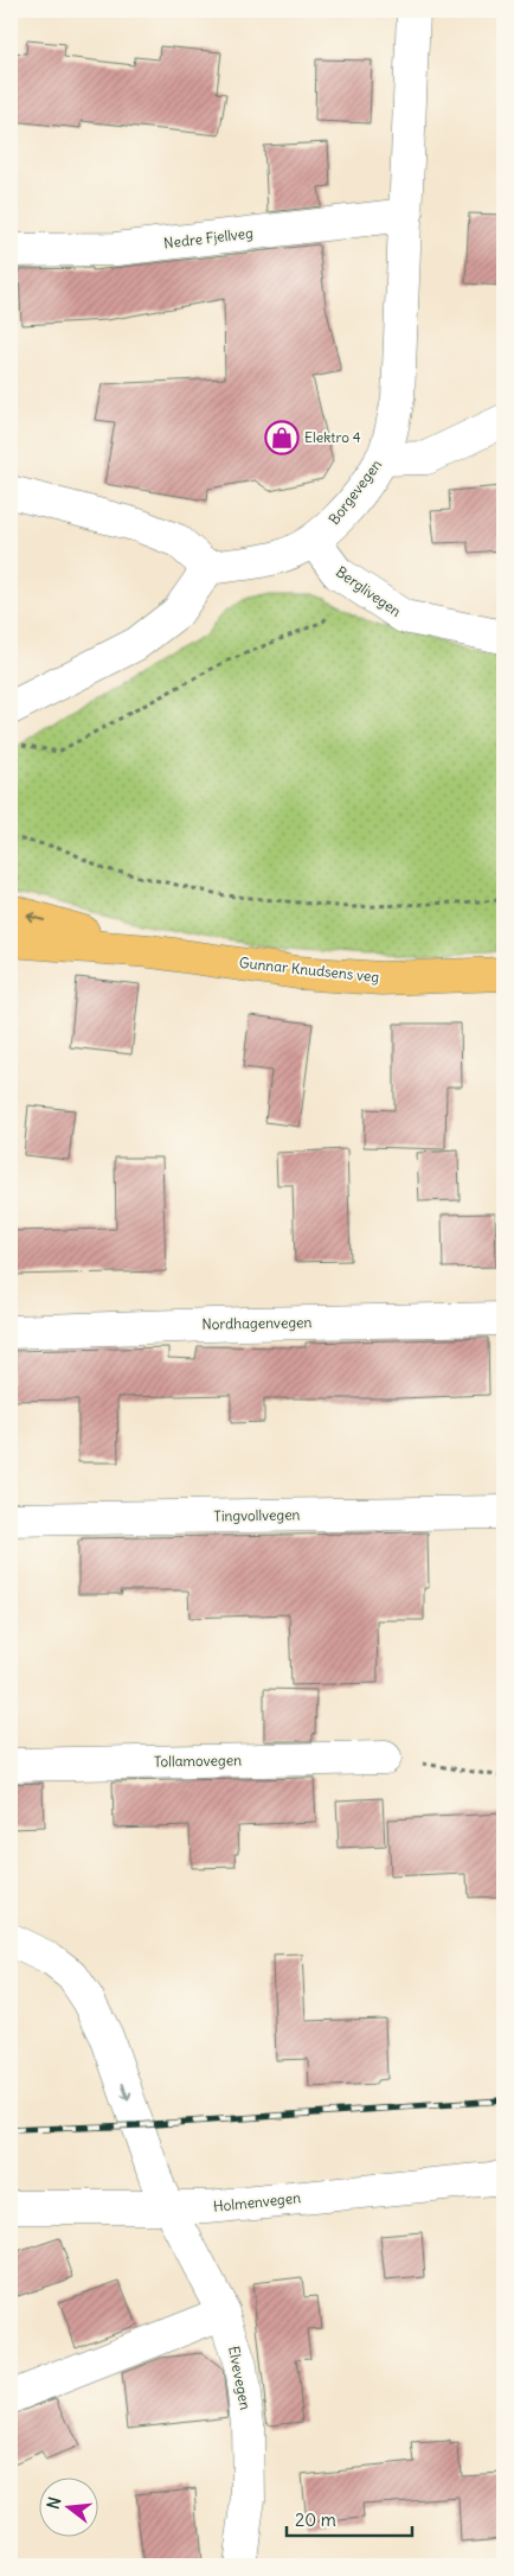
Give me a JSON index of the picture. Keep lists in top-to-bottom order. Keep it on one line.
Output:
{"streets":{"main road":["Gunnar Knudsens veg"],"street":["Nedre Fjellveg","Borgevegen","Berglivegen","Nordhagenvegen","Tingvollvegen","Tollamovegen","Holmenvegen","Elvevegen"]},"crossings":[["Nedre Fjellveg","Borgevegen"],["Borgevegen","Berglivegen"],["Holmenvegen","Elvevegen"]],"one_way":["Elvevegen"],"places":{"shop":["Elektro 4"]},"scale_bar":"20 m","north":"left"}
